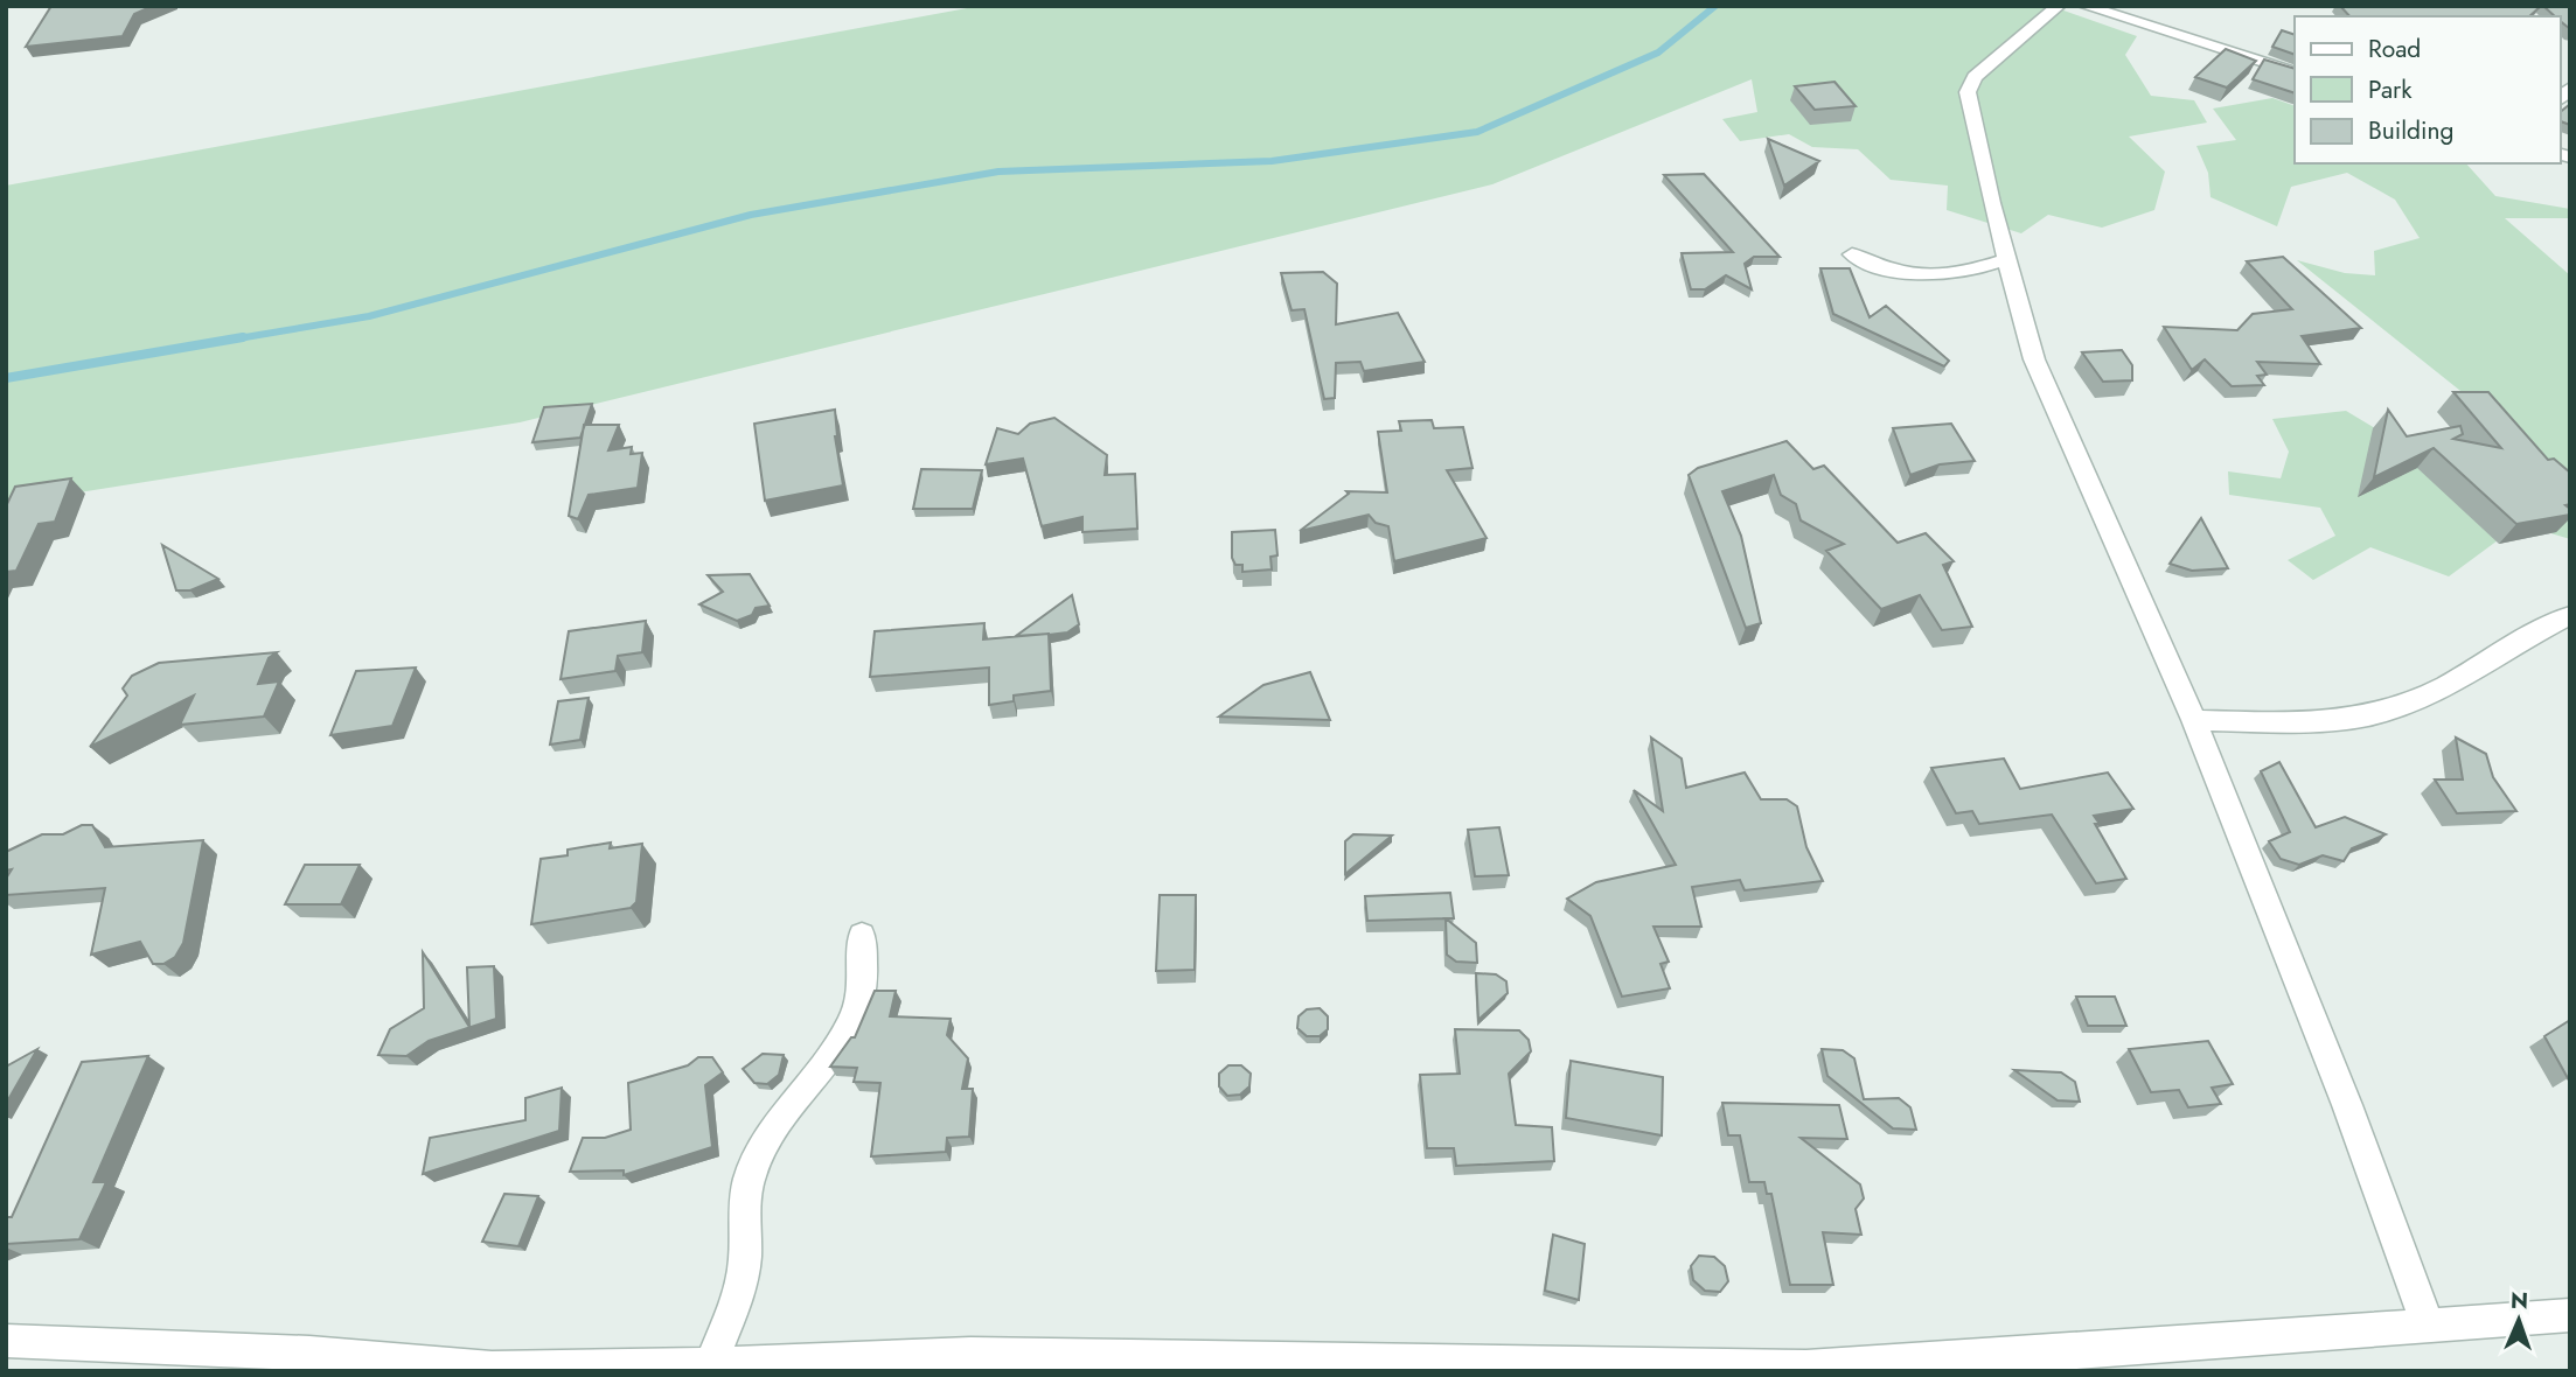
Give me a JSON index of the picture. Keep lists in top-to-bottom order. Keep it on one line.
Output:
{"legend":["Road","Park","Building"],"north":"top"}
